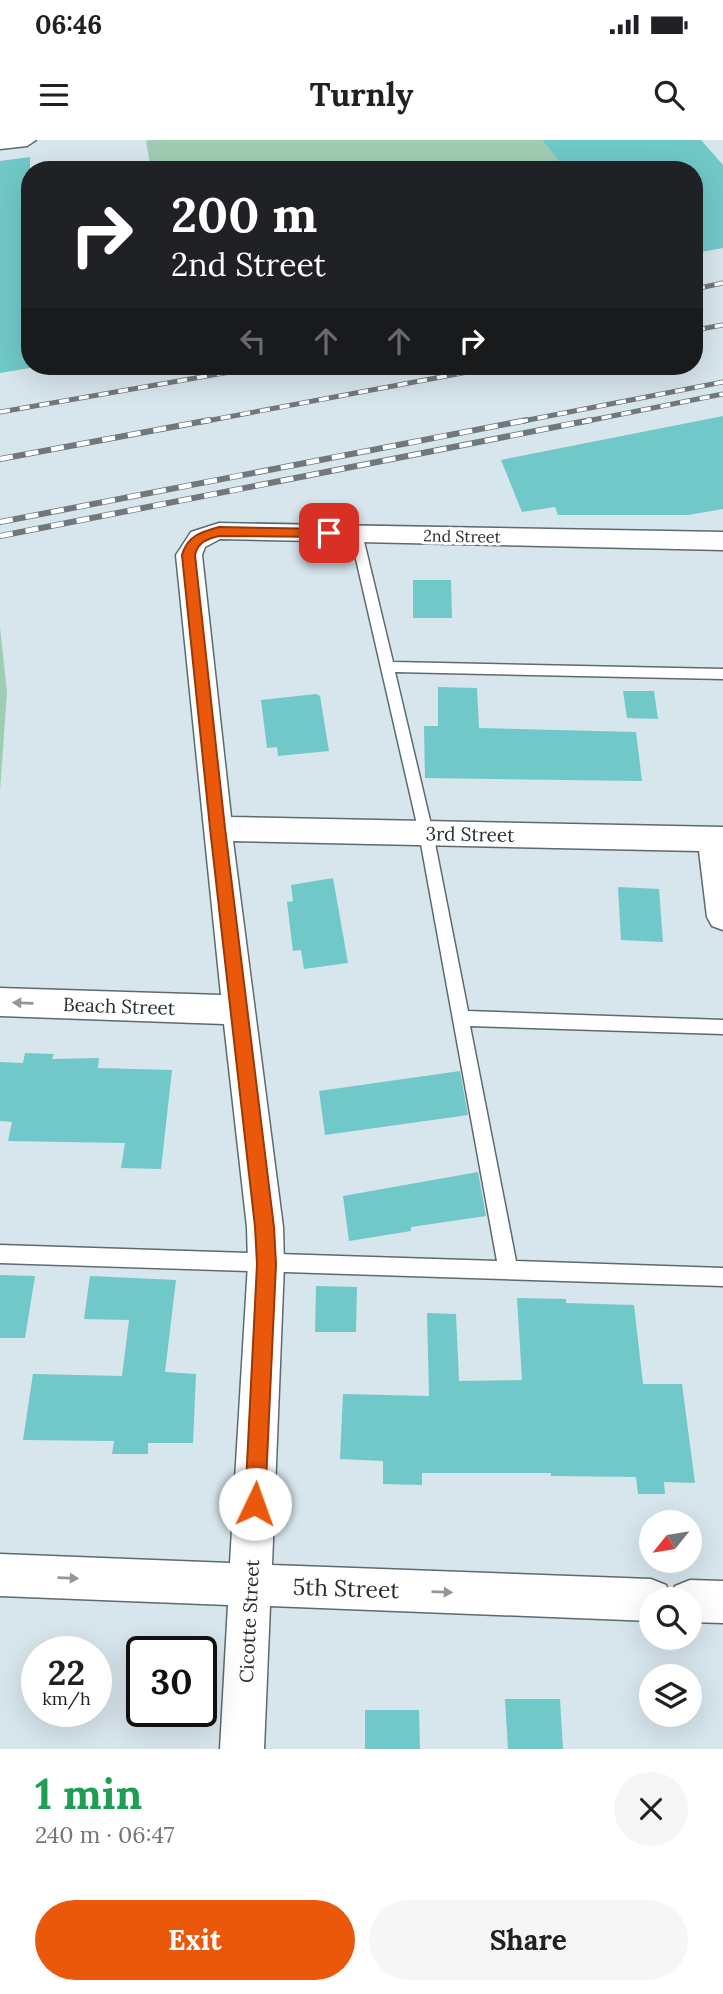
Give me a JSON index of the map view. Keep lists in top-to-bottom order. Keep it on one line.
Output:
{"streets":{"street":["2nd Street","3rd Street","Beach Street","5th Street","Cicotte Street"]},"crossings":[["2nd Street","Cicotte Street"],["3rd Street","Cicotte Street"],["Beach Street","Cicotte Street"],["5th Street","Cicotte Street"]],"one_way":["Beach Street","5th Street"],"north":"bottom left","page":{"status":"06:46","header":"Turnly","turn":["200 m","2nd Street"],"speed":"22 km/h","limit":"30","heading":["1 min","240 m · 06:47"],"buttons":["Exit","Share"]}}
